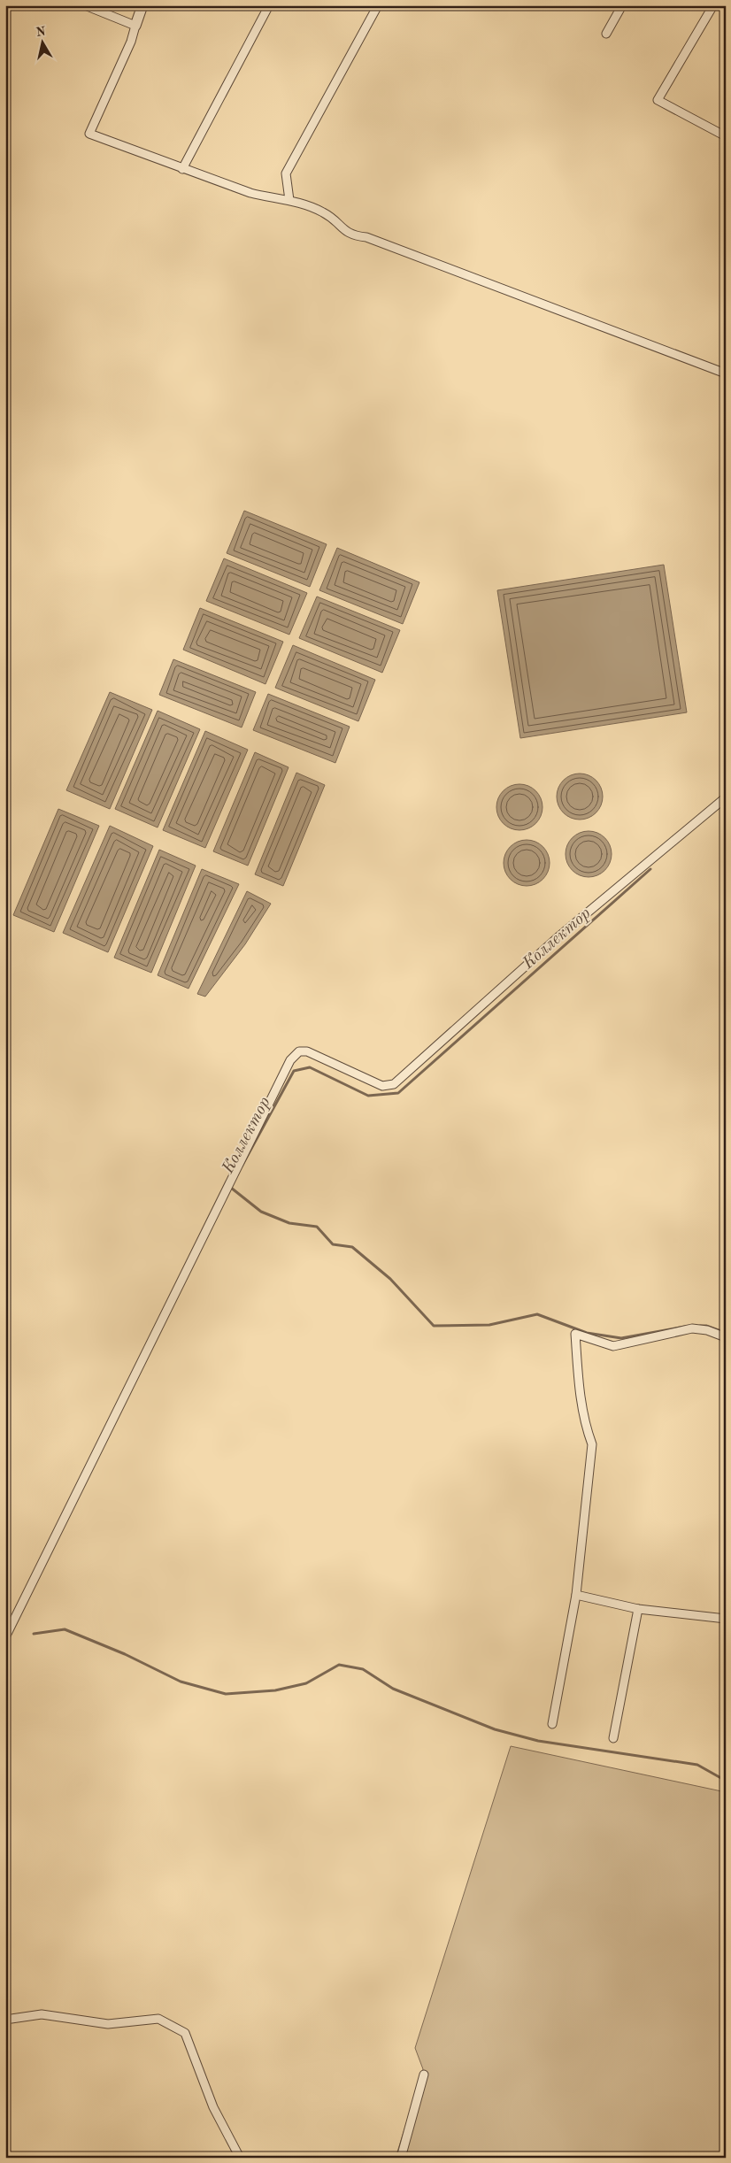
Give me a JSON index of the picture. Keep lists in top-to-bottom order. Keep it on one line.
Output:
{"water":["Коллектор"],"north":"top"}
